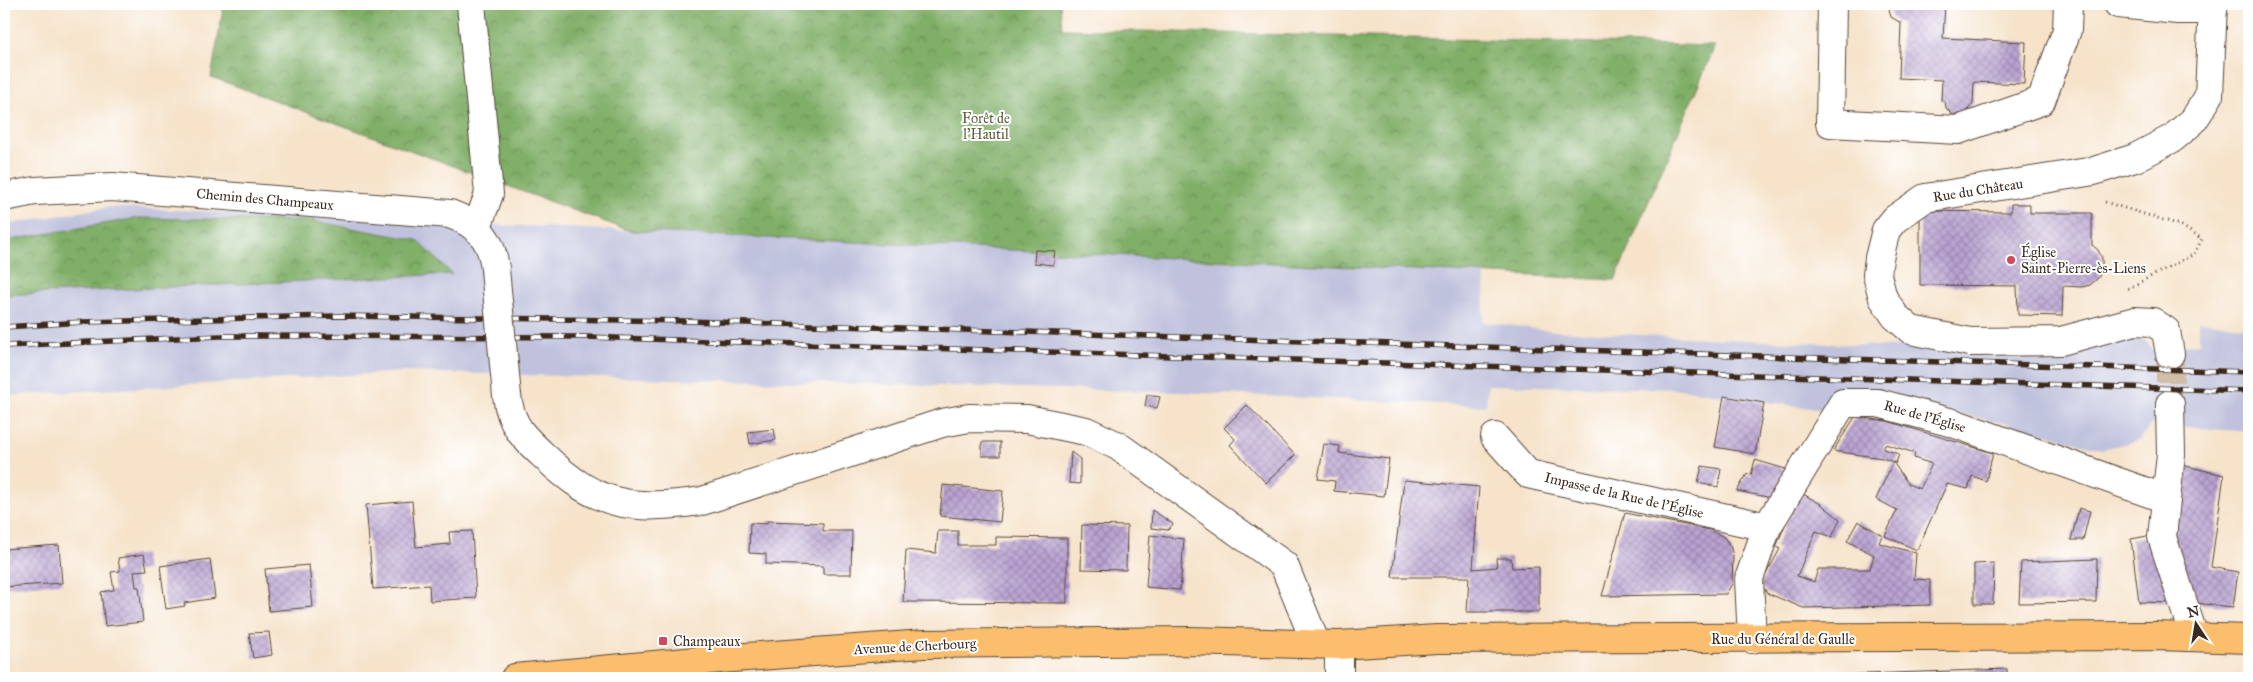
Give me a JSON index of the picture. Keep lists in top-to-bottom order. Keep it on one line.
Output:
{"streets":{"main road":["Rue du Général de Gaulle","Avenue de Cherbourg"],"street":["Rue du Château","Chemin des Champeaux","Rue de l'Église","Impasse de la Rue de l'Église"]},"crossings":[["Rue de l'Église","Impasse de la Rue de l'Église"],["Rue de l'Église","Rue du Général de Gaulle"],["Rue du Général de Gaulle","Avenue de Cherbourg"]],"parks":["Forêt de l'Hautil"],"places":{"other":["Église Saint-Pierre-ès-Liens"],"transit":["Champeaux"]},"north":"top"}
